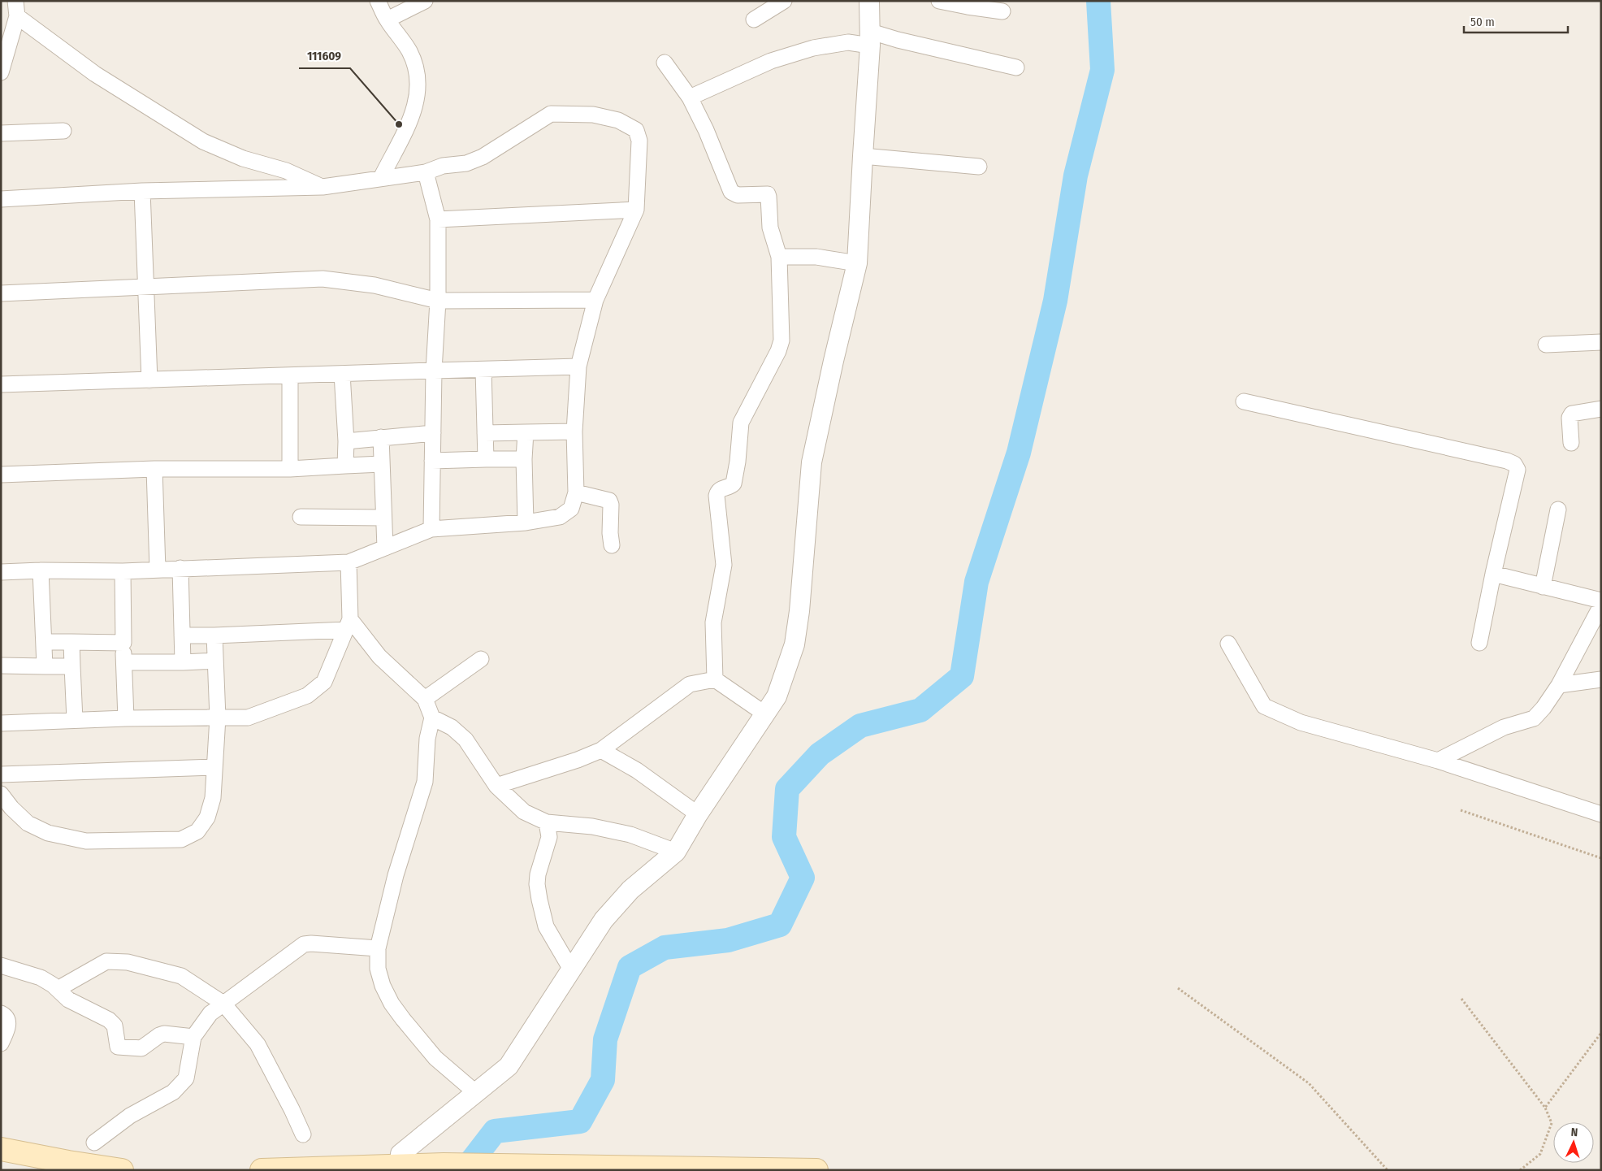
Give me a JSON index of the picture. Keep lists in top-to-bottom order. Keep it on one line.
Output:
{"places":["111609"],"scale_bar":"50 m","north":"top"}
